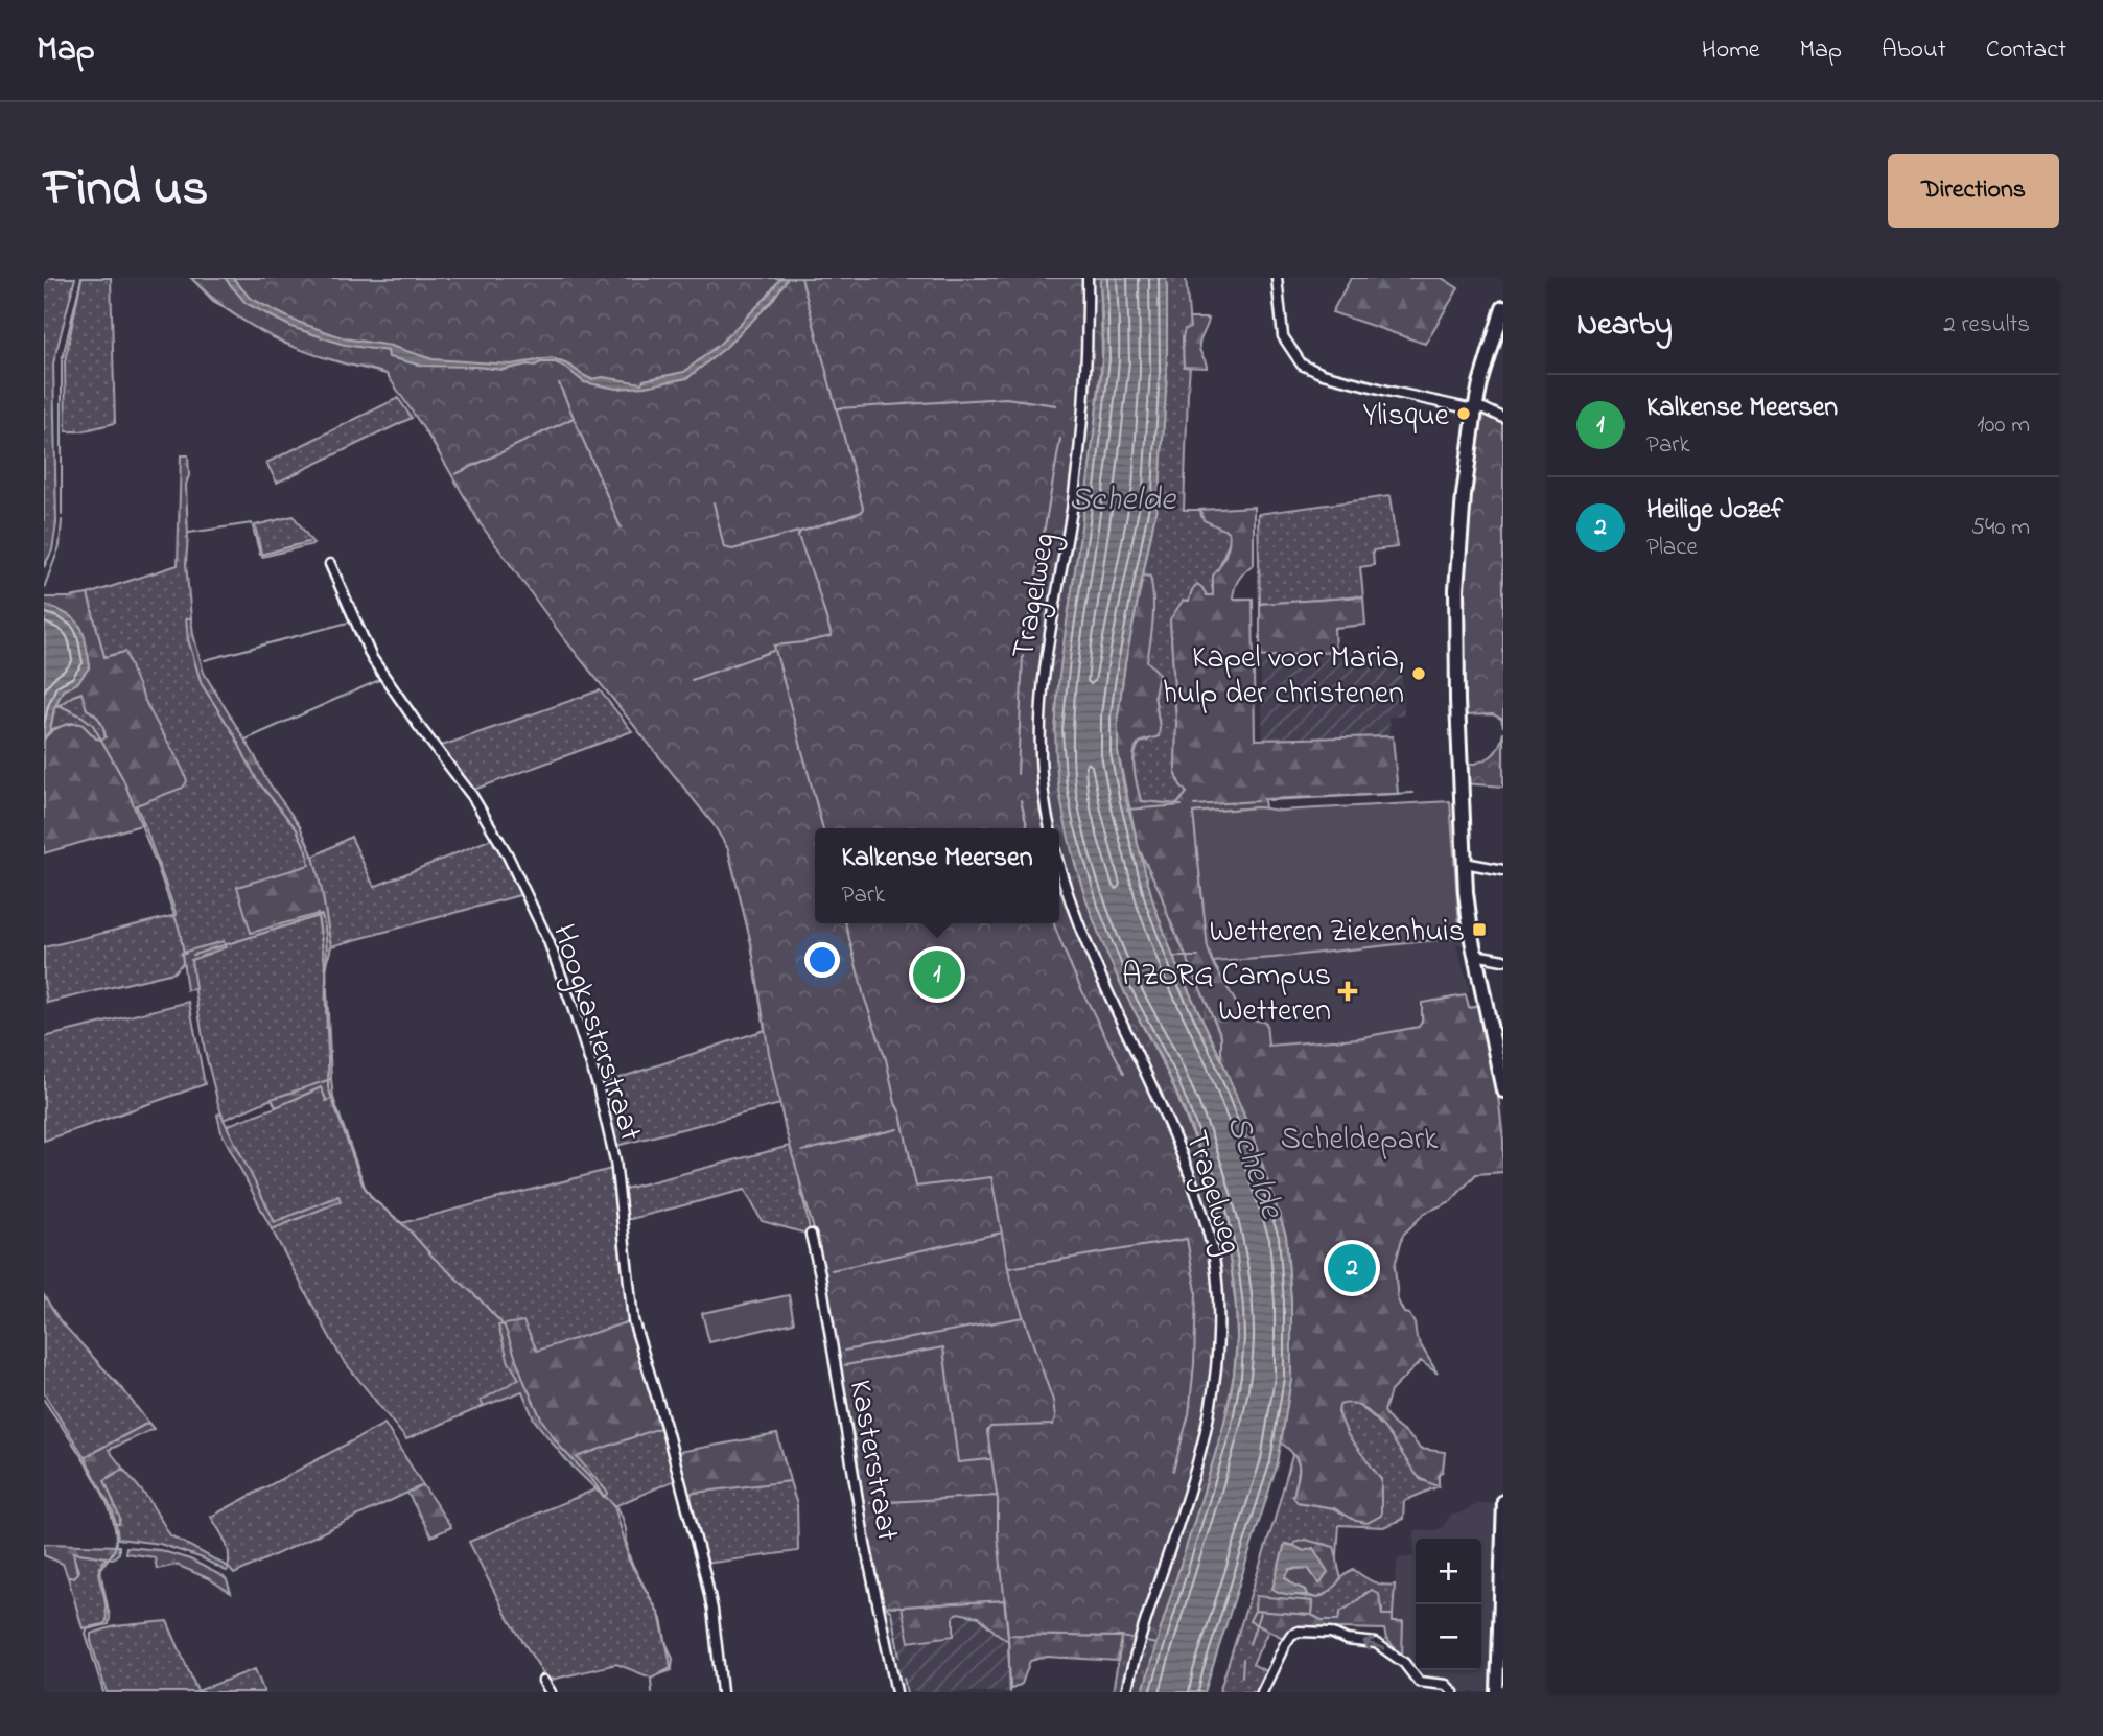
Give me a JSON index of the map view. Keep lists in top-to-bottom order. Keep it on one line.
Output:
{"streets":{"street":["Tragelweg","Hoogkasterstraat","Kasterstraat"]},"water":["Schelde"],"parks":["Scheldepark"],"places":{"other":["Ylisque","Kapel voor Maria, hulp der christenen"],"transit":["Wetteren Ziekenhuis"],"health":["AZORG Campus Wetteren"]},"page":{"header":"Map","nav":["Home","Map","About","Contact"],"title":"Find us","buttons":"Directions","heading":["Nearby","2 results"],"list":[{"mark":"1","name":"Kalkense Meersen","note":"Park","value":"100 m"},{"mark":"2","name":"Heilige Jozef","note":"Place","value":"540 m"}],"popup":["Kalkense Meersen","Park"],"pins":["1","2"],"map_buttons":["+","−"]}}
